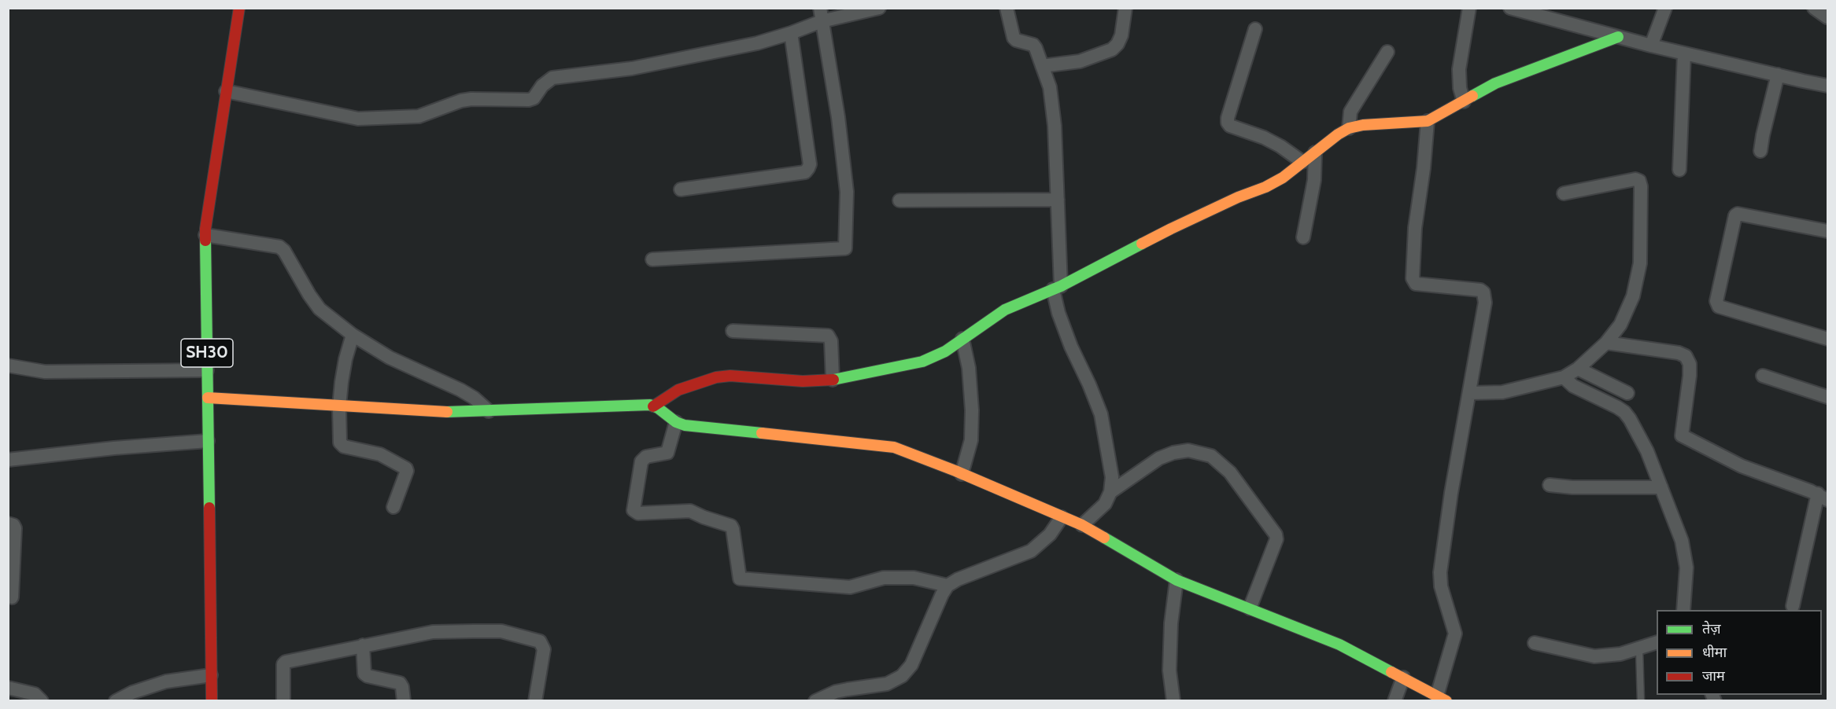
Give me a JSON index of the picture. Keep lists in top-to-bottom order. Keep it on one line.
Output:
{"streets":{"street":["SH30"]},"legend":["तेज़","धीमा","जाम"]}
